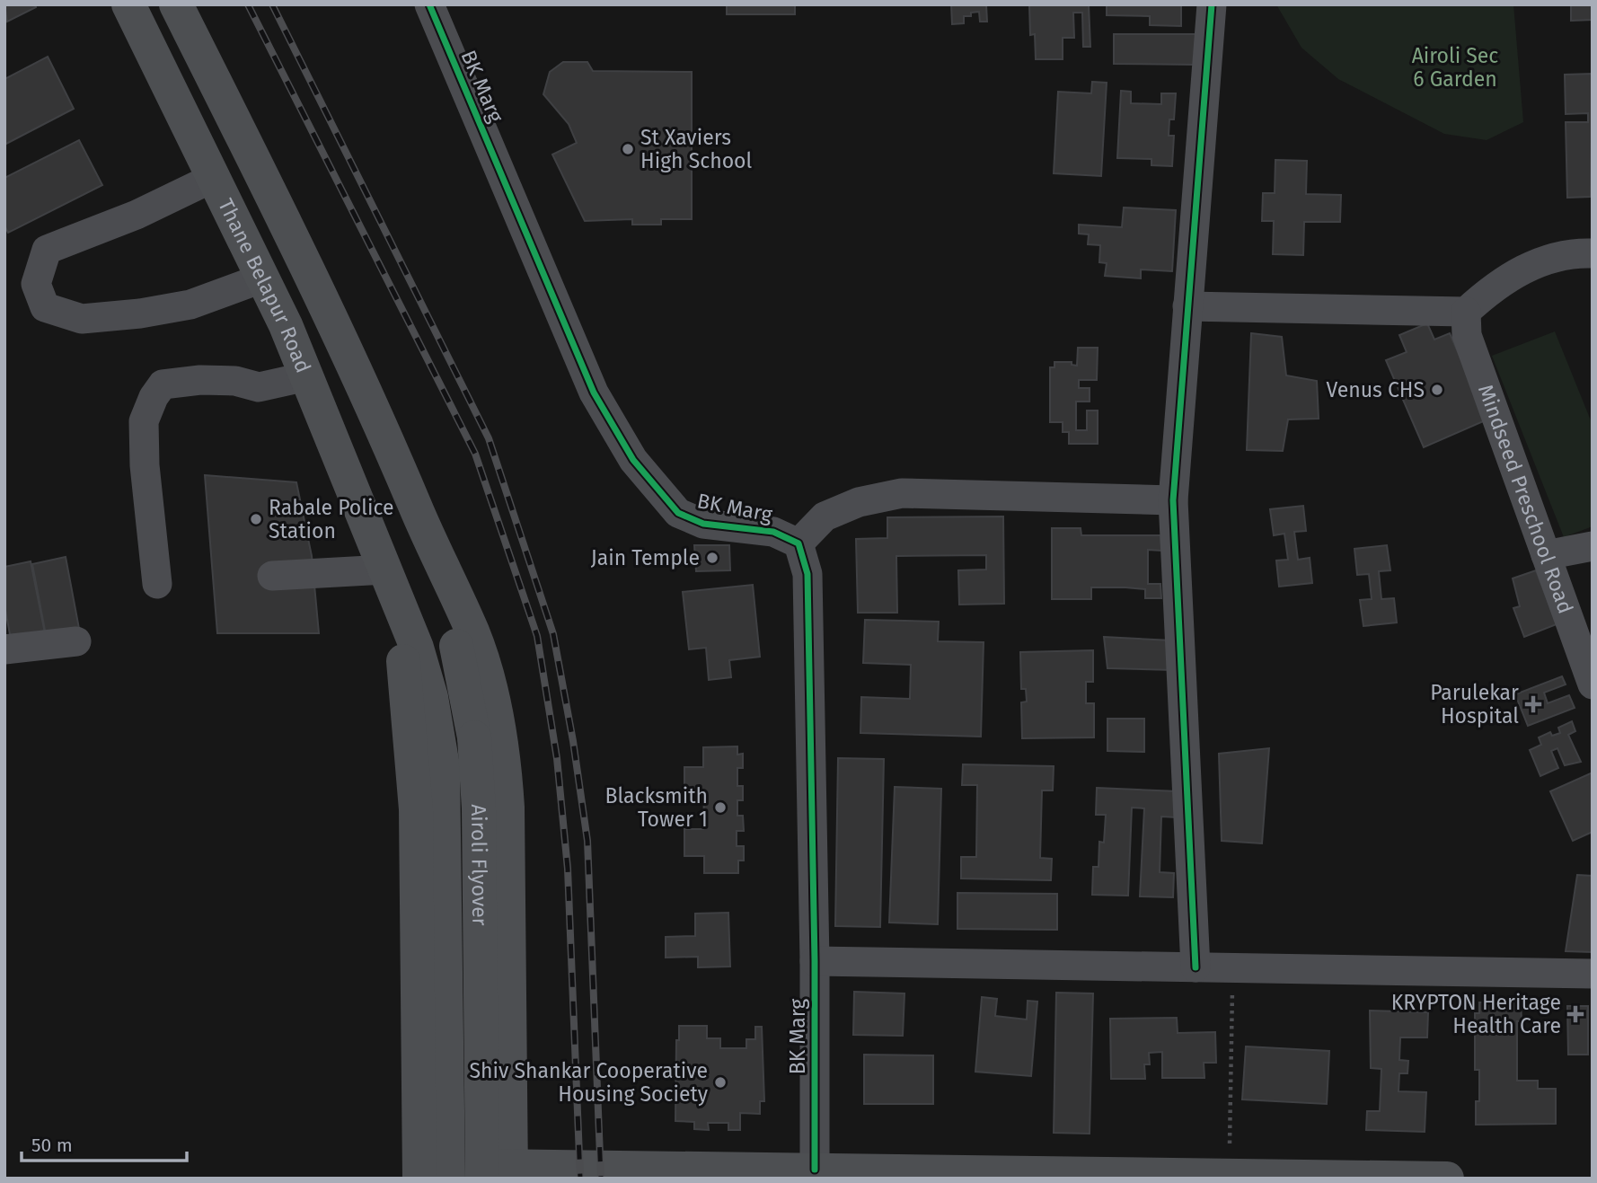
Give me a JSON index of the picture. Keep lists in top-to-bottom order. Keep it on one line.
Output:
{"streets":{"main road":["Thane Belapur Road","Airoli Flyover"],"street":["BK Marg","Mindseed Preschool Road"]},"parks":["Airoli Sec 6 Garden"],"places":{"other":["St Xaviers High School","Venus CHS","Rabale Police Station","Jain Temple","Blacksmith Tower 1","Shiv Shankar Cooperative Housing Society"],"health":["Parulekar Hospital","KRYPTON Heritage Health Care"]},"scale_bar":"50 m"}
